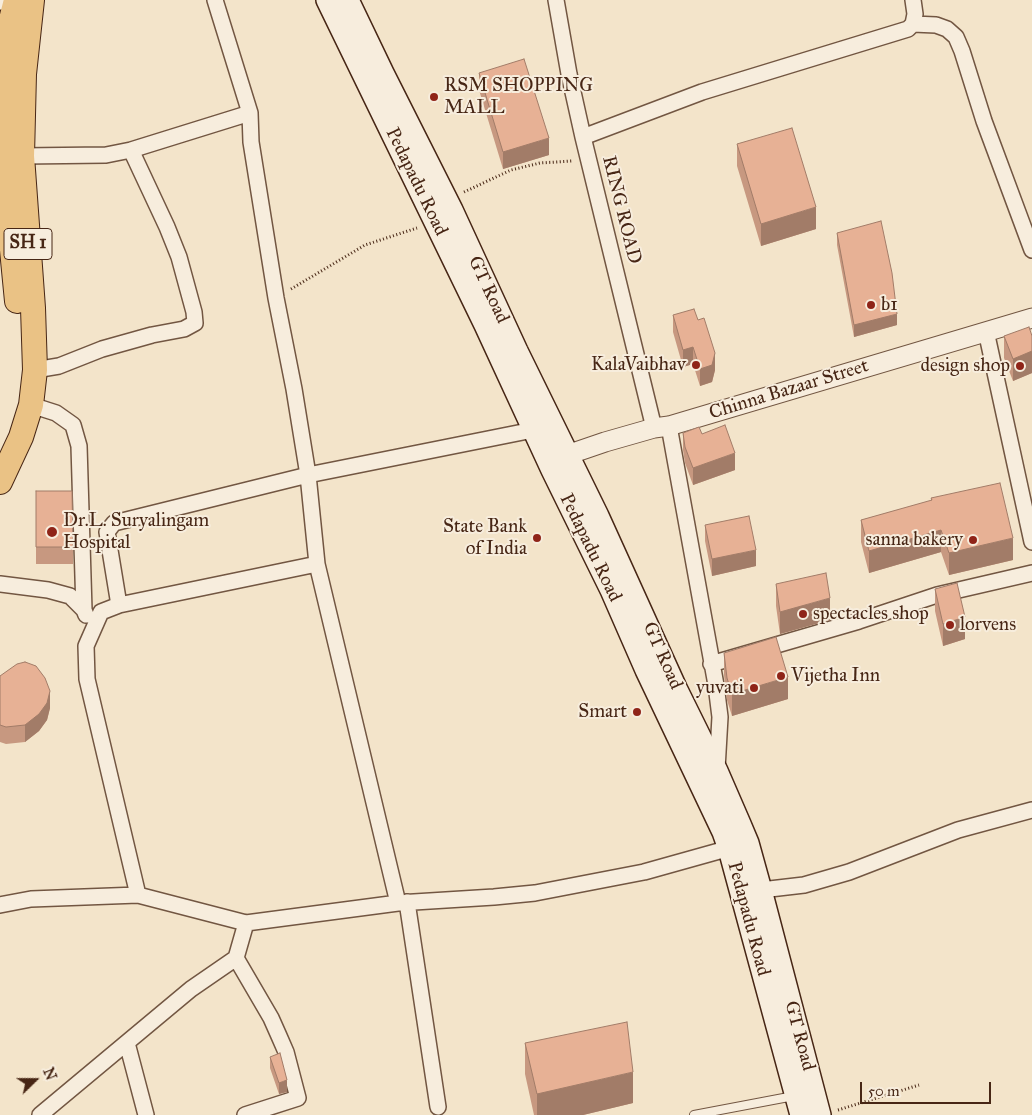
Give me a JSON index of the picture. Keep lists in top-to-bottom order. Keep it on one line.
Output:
{"streets":{"main road":["Pedapadu Road","SH 1","GT Road"],"street":["RING ROAD","Chinna Bazaar Street"]},"crossings":[["Pedapadu Road","GT Road"],["Pedapadu Road","Chinna Bazaar Street"],["RING ROAD","GT Road"],["RING ROAD","Chinna Bazaar Street"],["GT Road","Chinna Bazaar Street"]],"places":["RSM SHOPPING MALL","b1","KalaVaibhav","design shop","Dr.L. Suryalingam Hospital","State Bank of India","sanna bakery","spectacles shop","lorvens","Vijetha Inn","yuvati","Smart"],"scale_bar":"50 m","north":"right"}
